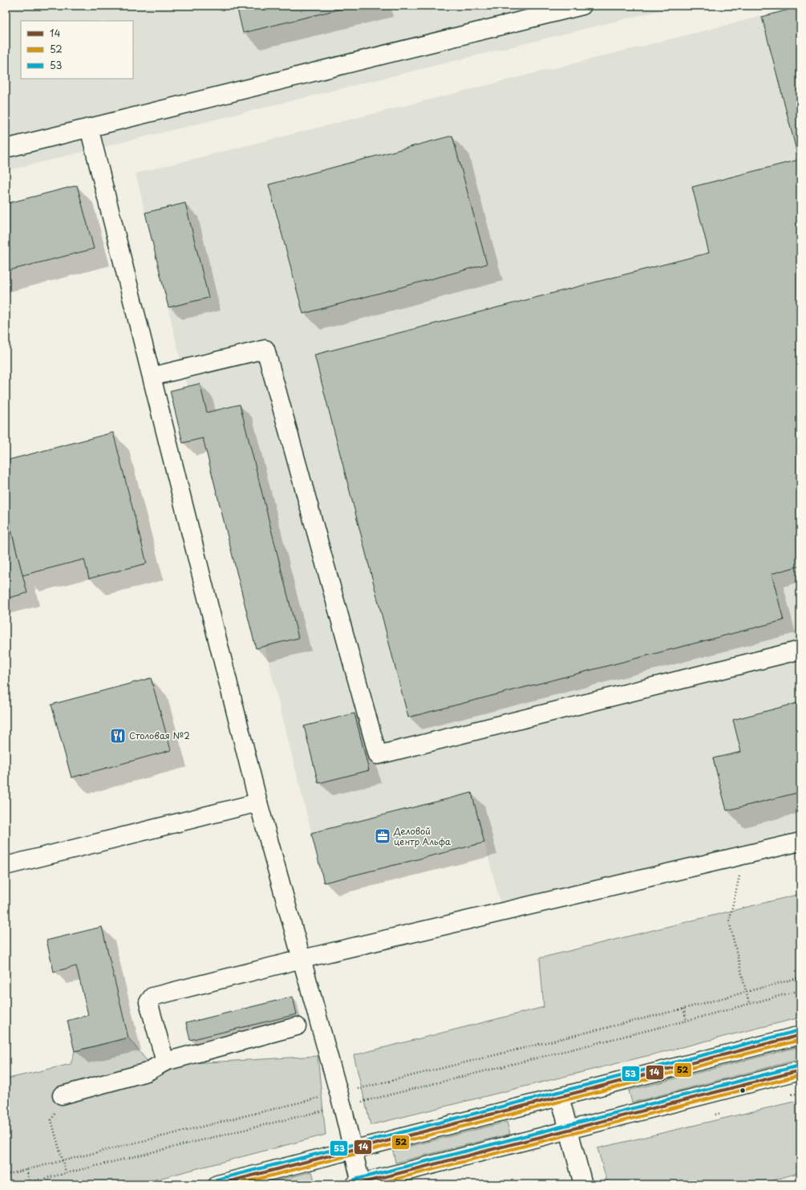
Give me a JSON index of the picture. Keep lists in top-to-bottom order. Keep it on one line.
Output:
{"places":{"restaurant":["Столовая №2"],"office":["Деловой центр Альфа"]},"lines":["transit line 53","transit line 14","transit line 52"],"legend":["14","52","53"]}
